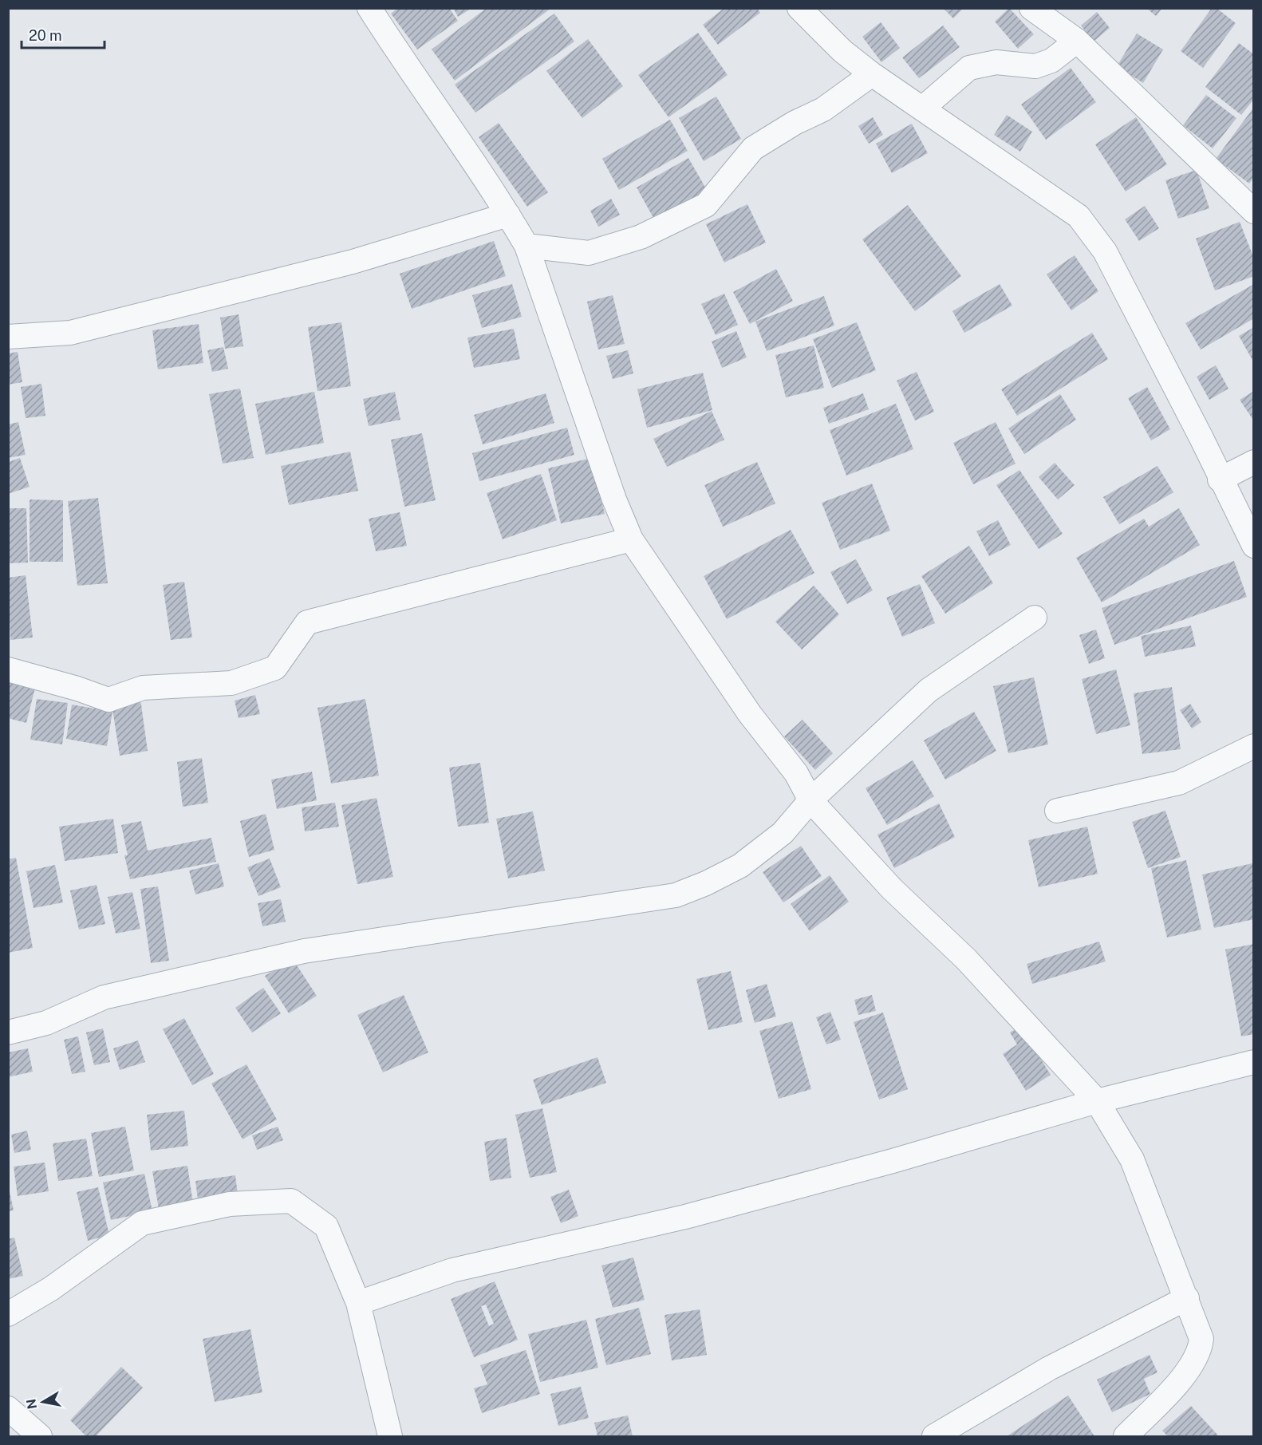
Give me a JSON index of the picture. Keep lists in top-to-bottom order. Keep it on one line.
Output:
{"scale_bar":"20 m","north":"left"}
